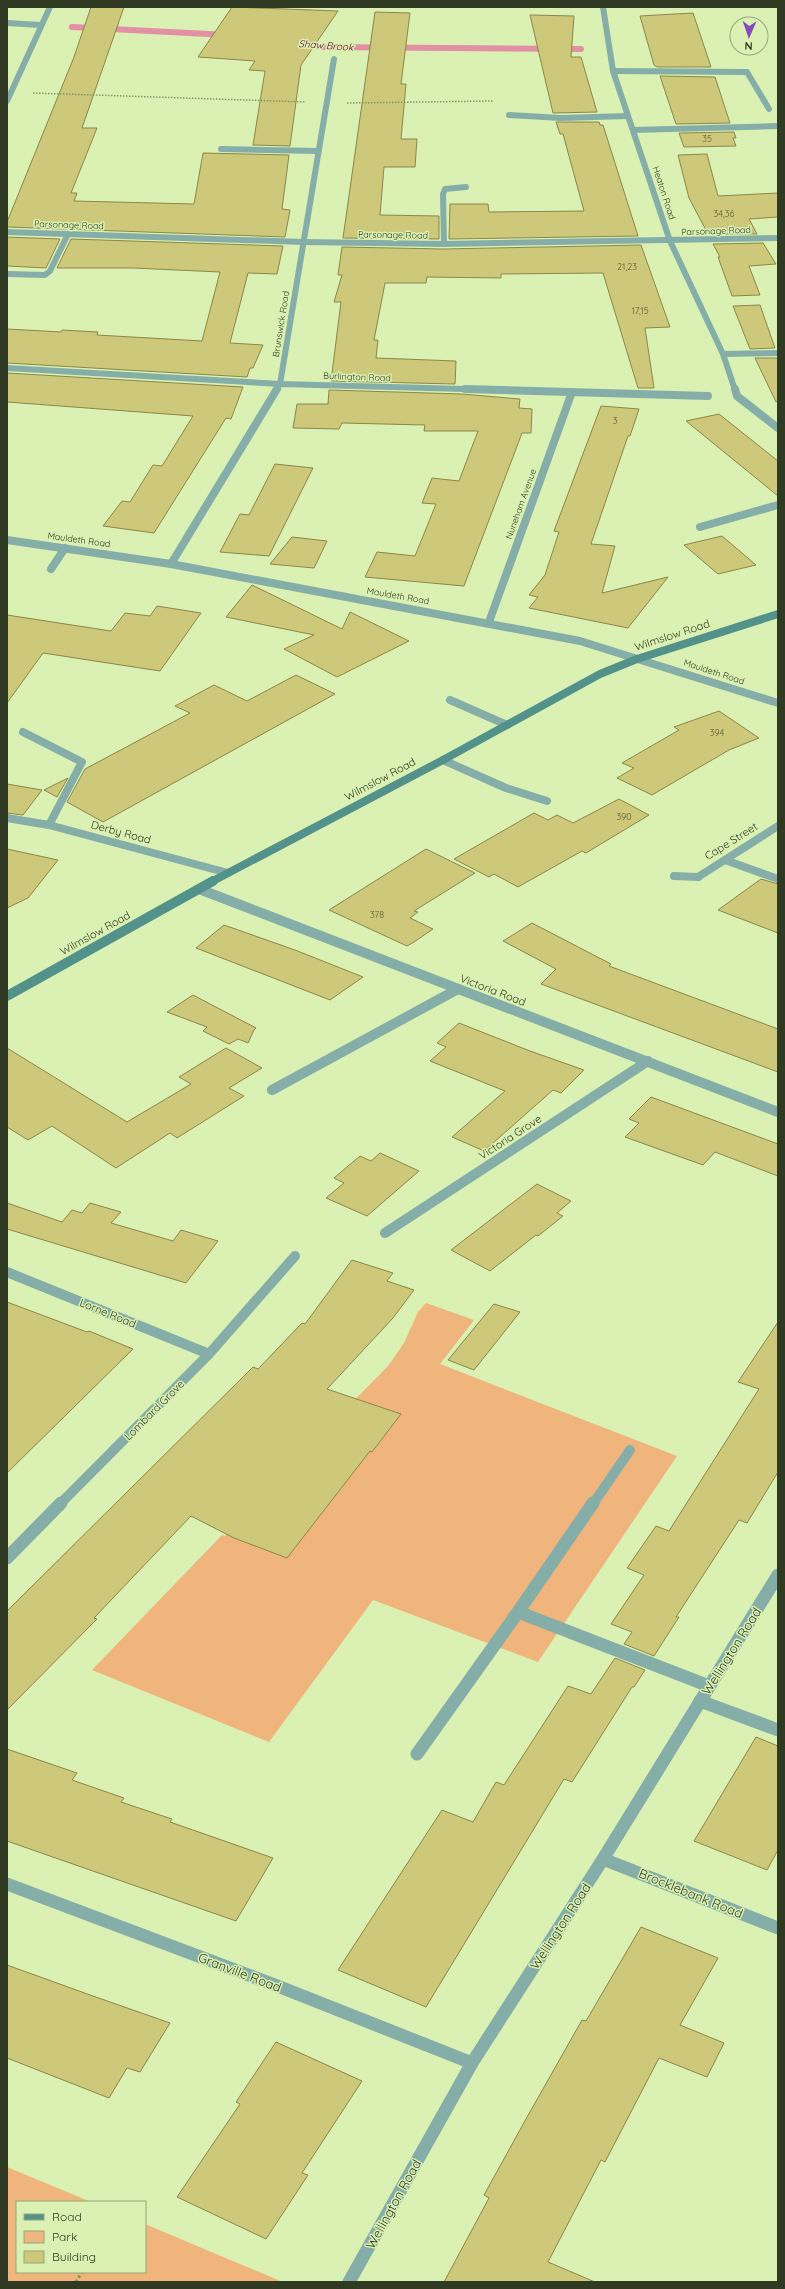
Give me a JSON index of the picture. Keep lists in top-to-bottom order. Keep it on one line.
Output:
{"streets":{"main road":["Wilmslow Road"],"street":["Heaton Road","Parsonage Road","Brunswick Road","Burlington Road","Nuneham Avenue","Mauldeth Road","Derby Road","Cape Street","Victoria Road","Victoria Grove","Lorne Road","Lombard Grove","Wellington Road","Brocklebank Road","Granville Road"]},"crossings":[["Heaton Road","Parsonage Road"],["Parsonage Road","Brunswick Road"],["Brunswick Road","Burlington Road"],["Brunswick Road","Mauldeth Road"],["Burlington Road","Nuneham Avenue"],["Nuneham Avenue","Mauldeth Road"],["Mauldeth Road","Wilmslow Road"],["Wilmslow Road","Derby Road"],["Wilmslow Road","Victoria Road"],["Victoria Road","Victoria Grove"],["Lorne Road","Lombard Grove"],["Wellington Road","Brocklebank Road"],["Wellington Road","Granville Road"]],"water":["Shaw Brook"],"house_numbers":["35","34,36","21,23","17,15","3","394","390","378"],"legend":["Road","Park","Building"],"north":"bottom"}
